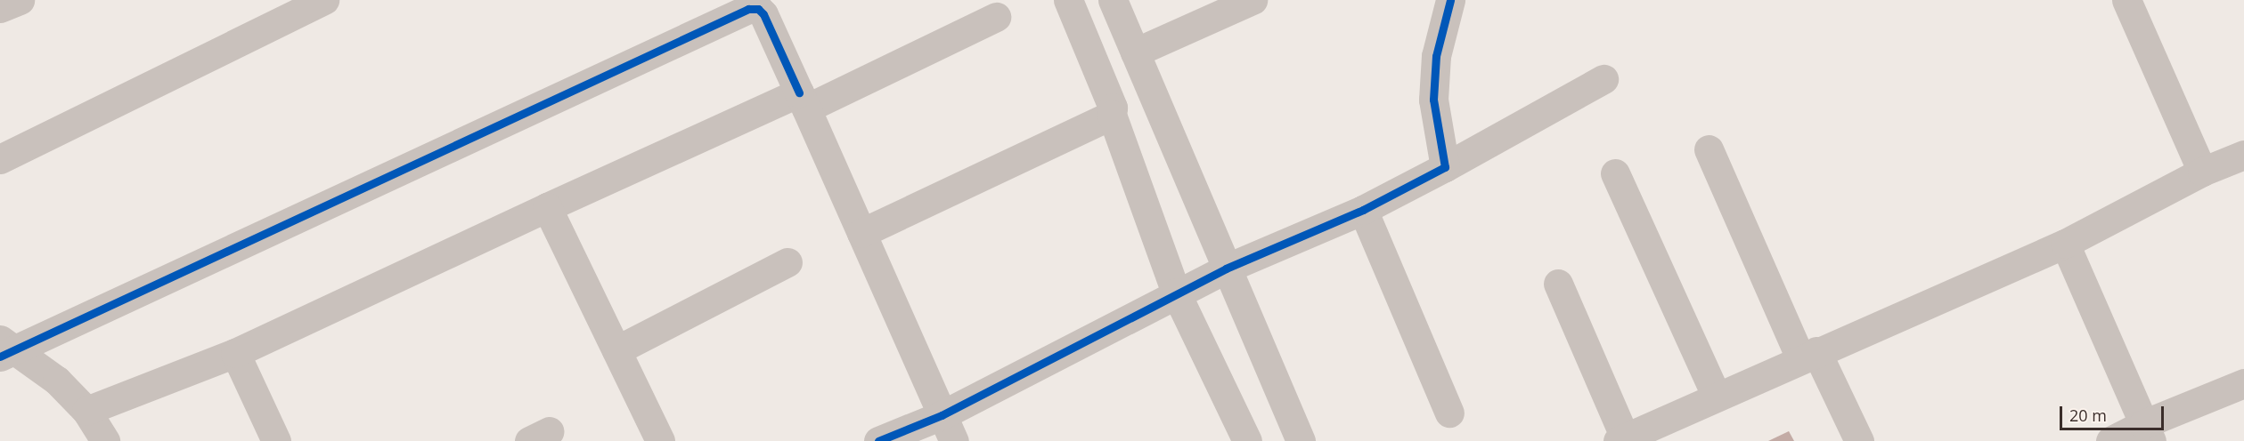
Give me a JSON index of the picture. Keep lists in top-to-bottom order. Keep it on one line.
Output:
{"scale_bar":"20 m"}
